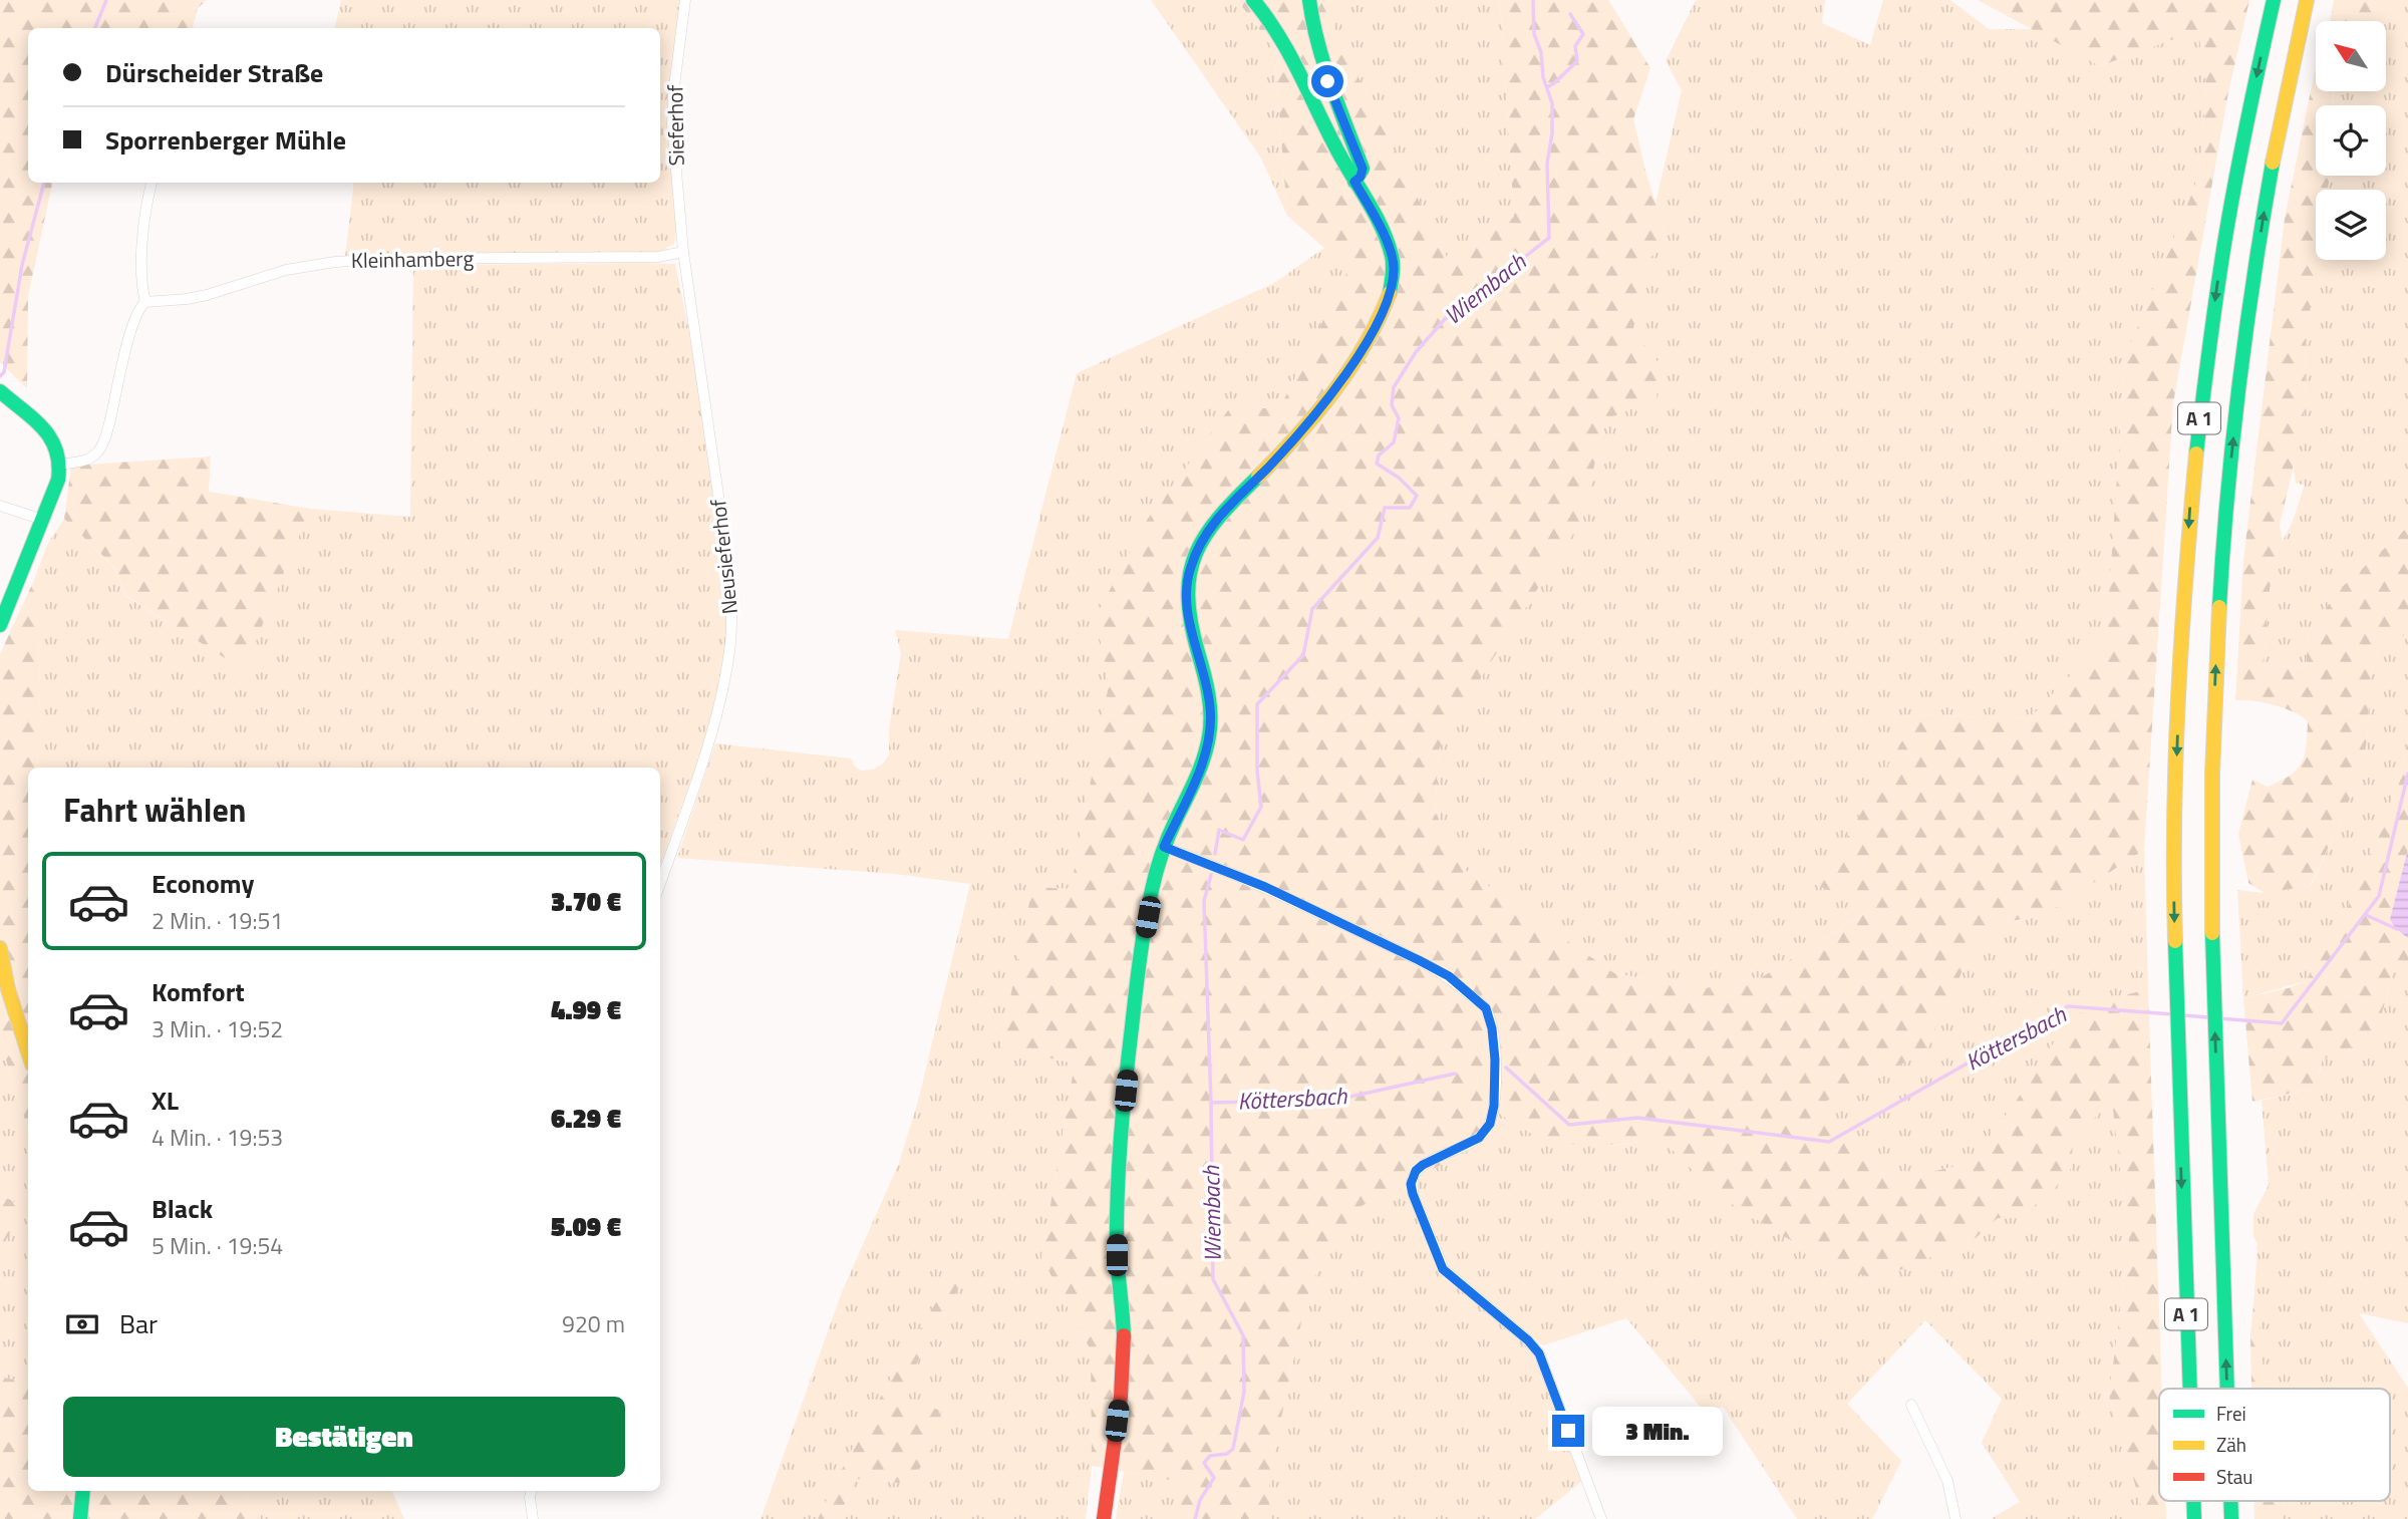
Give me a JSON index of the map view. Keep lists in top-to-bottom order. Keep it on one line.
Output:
{"streets":{"main road":["A 1"],"street":["Sieferhof","Kleinhamberg","Neusieferhof"]},"crossings":[["Sieferhof","Kleinhamberg"],["Sieferhof","Neusieferhof"],["Kleinhamberg","Neusieferhof"]],"water":["Wiembach","Köttersbach"],"legend":["Frei","Zäh","Stau"],"north":"top left","page":{"banner":["Dürscheider Straße","Sporrenberger Mühle"],"heading":"Fahrt wählen","list":[{"name":"Economy","note":"2 Min. · 19:51","value":"3.70 €"},{"name":"Komfort","note":"3 Min. · 19:52","value":"4.99 €"},{"name":"XL","note":"4 Min. · 19:53","value":"6.29 €"},{"name":"Black","note":"5 Min. · 19:54","value":"5.09 €"}],"pay":["Bar","920 m"],"buttons":"Bestätigen","bubble":"3 Min."}}
